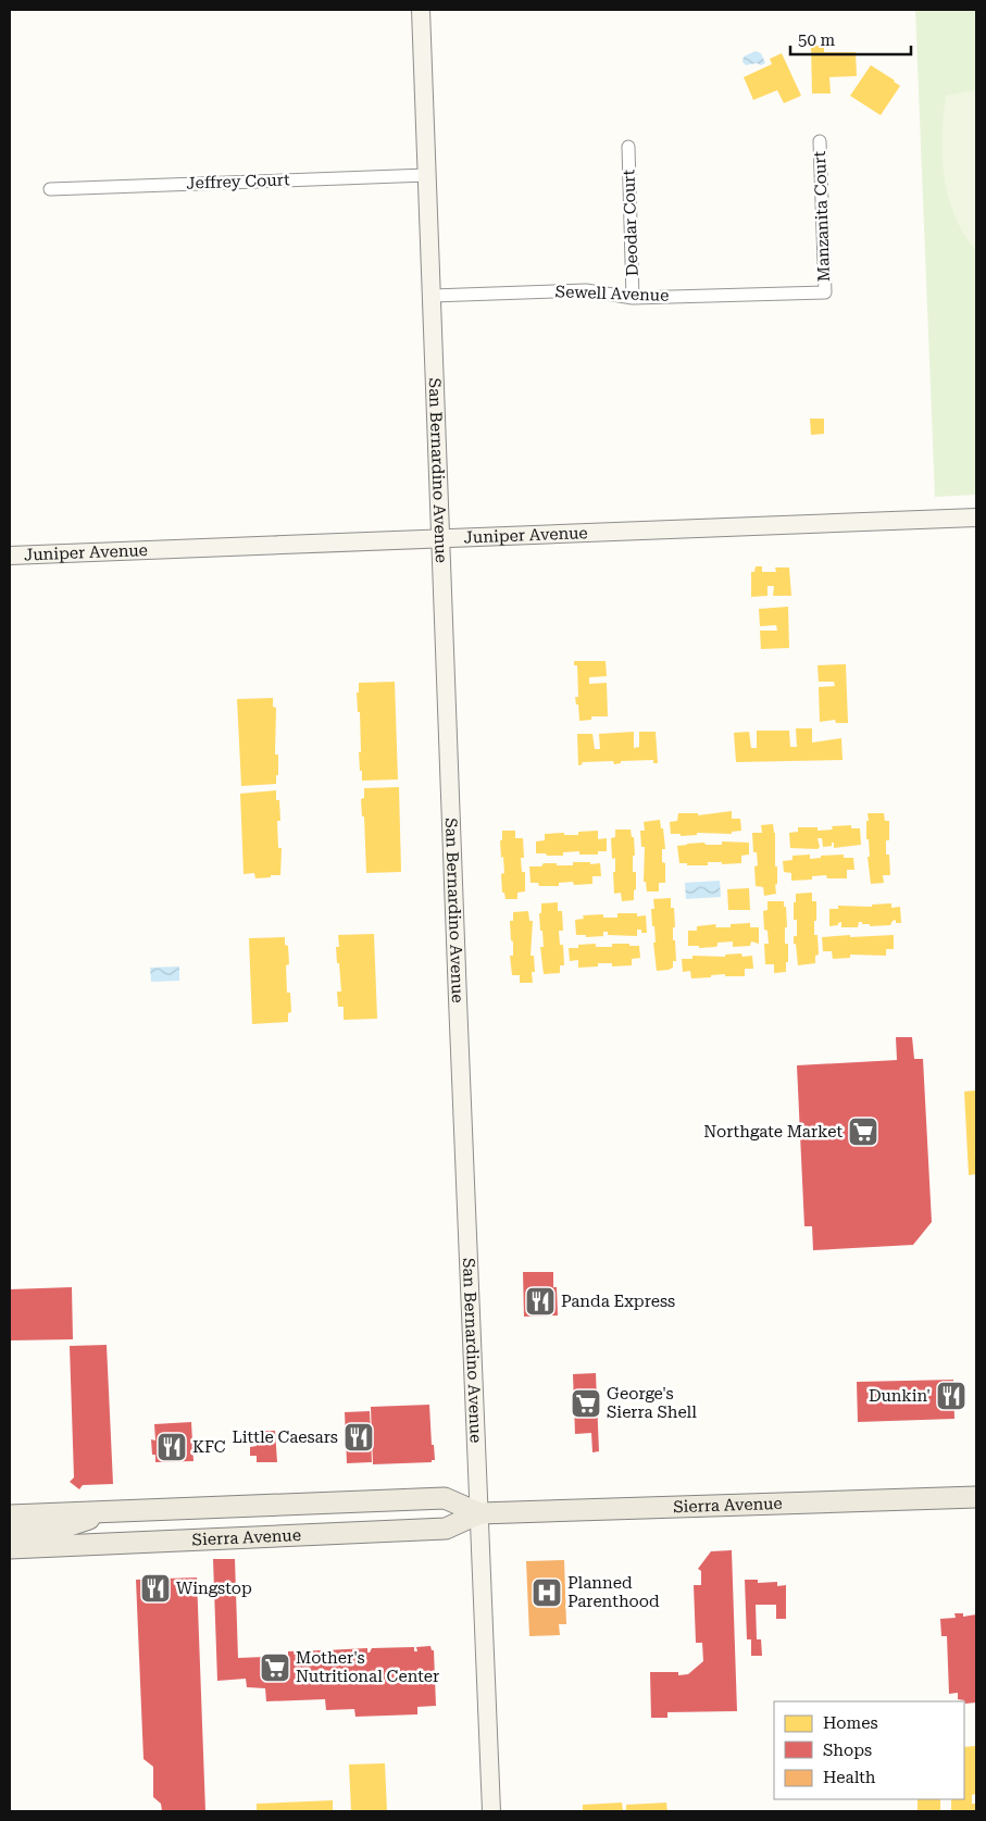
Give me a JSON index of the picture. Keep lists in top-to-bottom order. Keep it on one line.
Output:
{"streets":{"main road":["San Bernardino Avenue","Juniper Avenue","Sierra Avenue"],"street":["Jeffrey Court","Manzanita Court","Deodar Court","Sewell Avenue"]},"crossings":[["Jeffrey Court","San Bernardino Avenue"],["Manzanita Court","Sewell Avenue"],["Deodar Court","Sewell Avenue"],["Sewell Avenue","San Bernardino Avenue"],["San Bernardino Avenue","Juniper Avenue"],["San Bernardino Avenue","Sierra Avenue"]],"places":{"supermarket":["Northgate Market","George's Sierra Shell","Mother's Nutritional Center"],"restaurant":["Panda Express","Dunkin'","Little Caesars","KFC","Wingstop"],"hospital":["Planned Parenthood"]},"legend":["Homes","Shops","Health"],"scale_bar":"50 m"}
